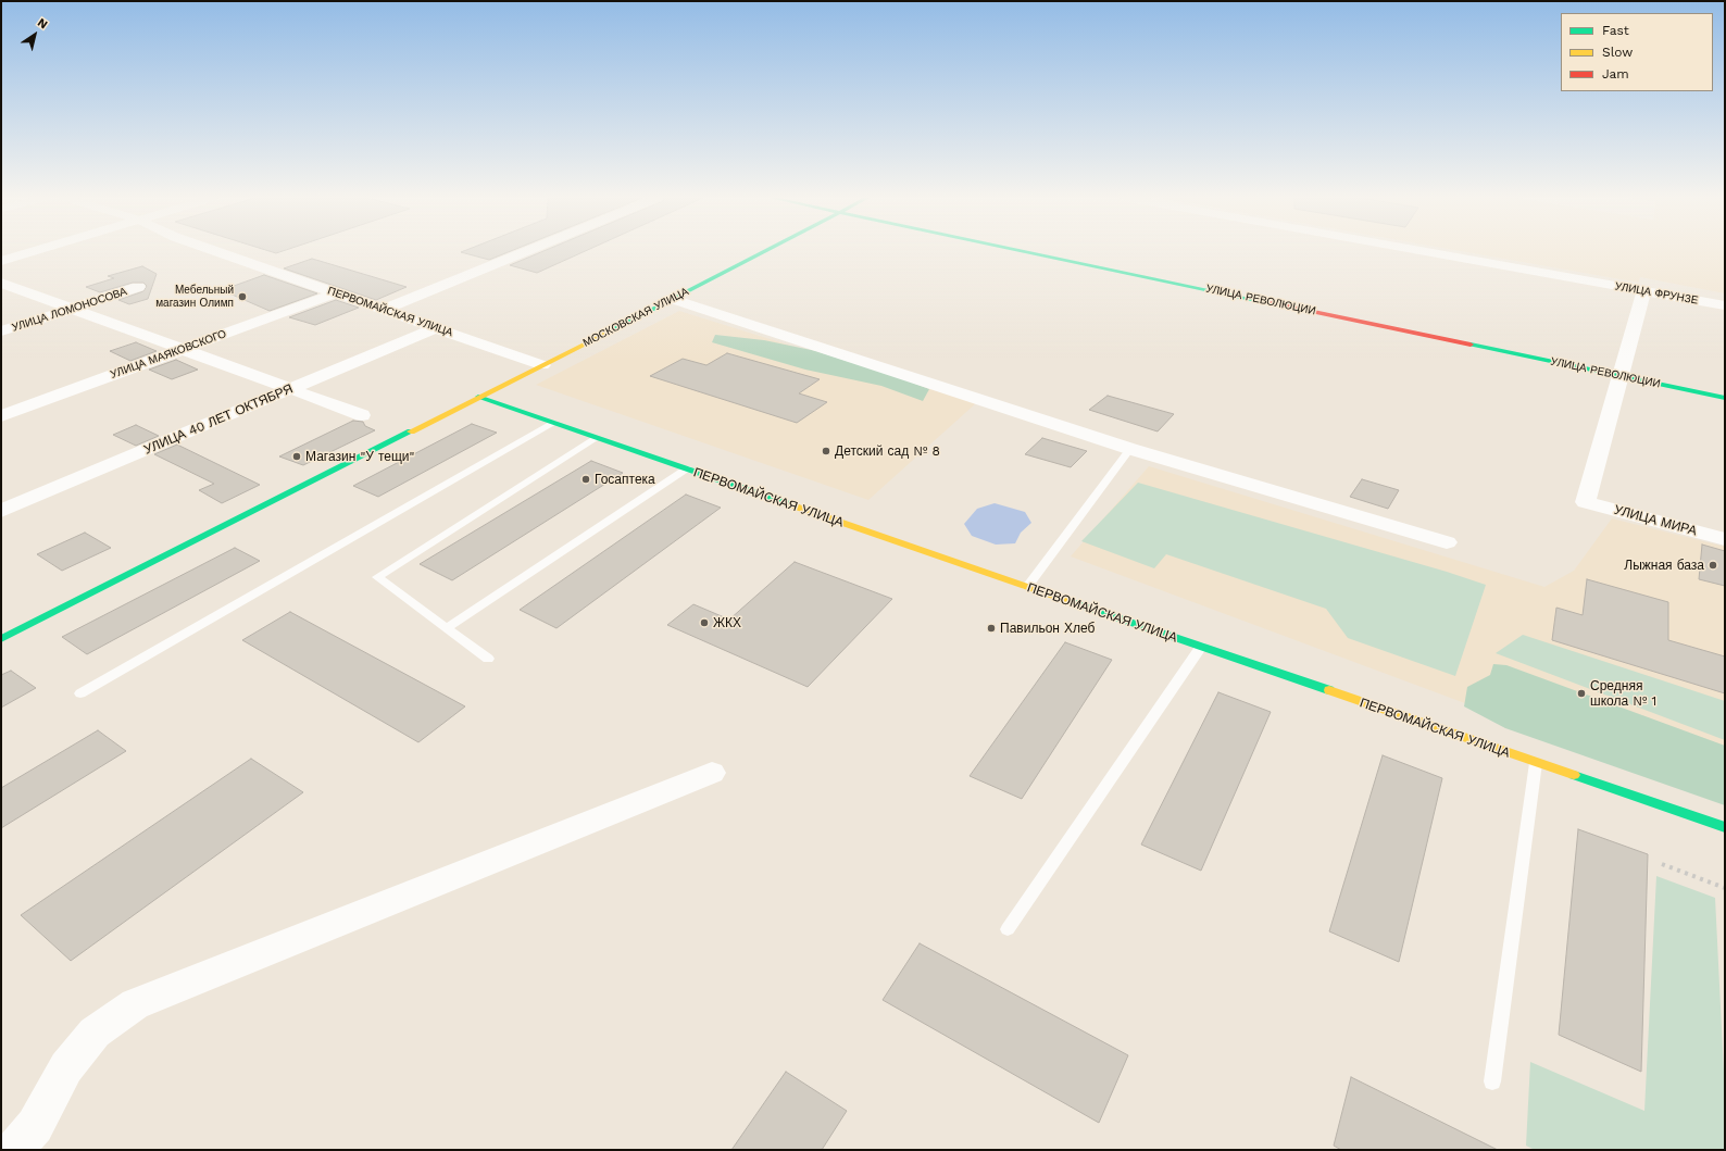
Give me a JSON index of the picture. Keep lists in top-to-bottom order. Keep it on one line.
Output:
{"streets":{"street":["УЛИЦА ФРУНЗЕ","УЛИЦА РЕВОЛЮЦИИ","УЛИЦА ЛОМОНОСОВА","ПЕРВОМАЙСКАЯ УЛИЦА","МОСКОВСКАЯ УЛИЦА","УЛИЦА МАЯКОВСКОГО","УЛИЦА 40 ЛЕТ ОКТЯБРЯ","УЛИЦА МИРА"]},"crossings":[["УЛИЦА РЕВОЛЮЦИИ","УЛИЦА МИРА"],["ПЕРВОМАЙСКАЯ УЛИЦА","МОСКОВСКАЯ УЛИЦА"],["ПЕРВОМАЙСКАЯ УЛИЦА","УЛИЦА МАЯКОВСКОГО"],["ПЕРВОМАЙСКАЯ УЛИЦА","УЛИЦА 40 ЛЕТ ОКТЯБРЯ"]],"places":["Мебельный магазин Олимп","Детский сад № 8","Магазин \"У тещи\"","Госаптека","Лыжная база","ЖКХ","Павильон Хлеб","Средняя школа № 1"],"legend":["Fast","Slow","Jam"],"north":"top right"}
